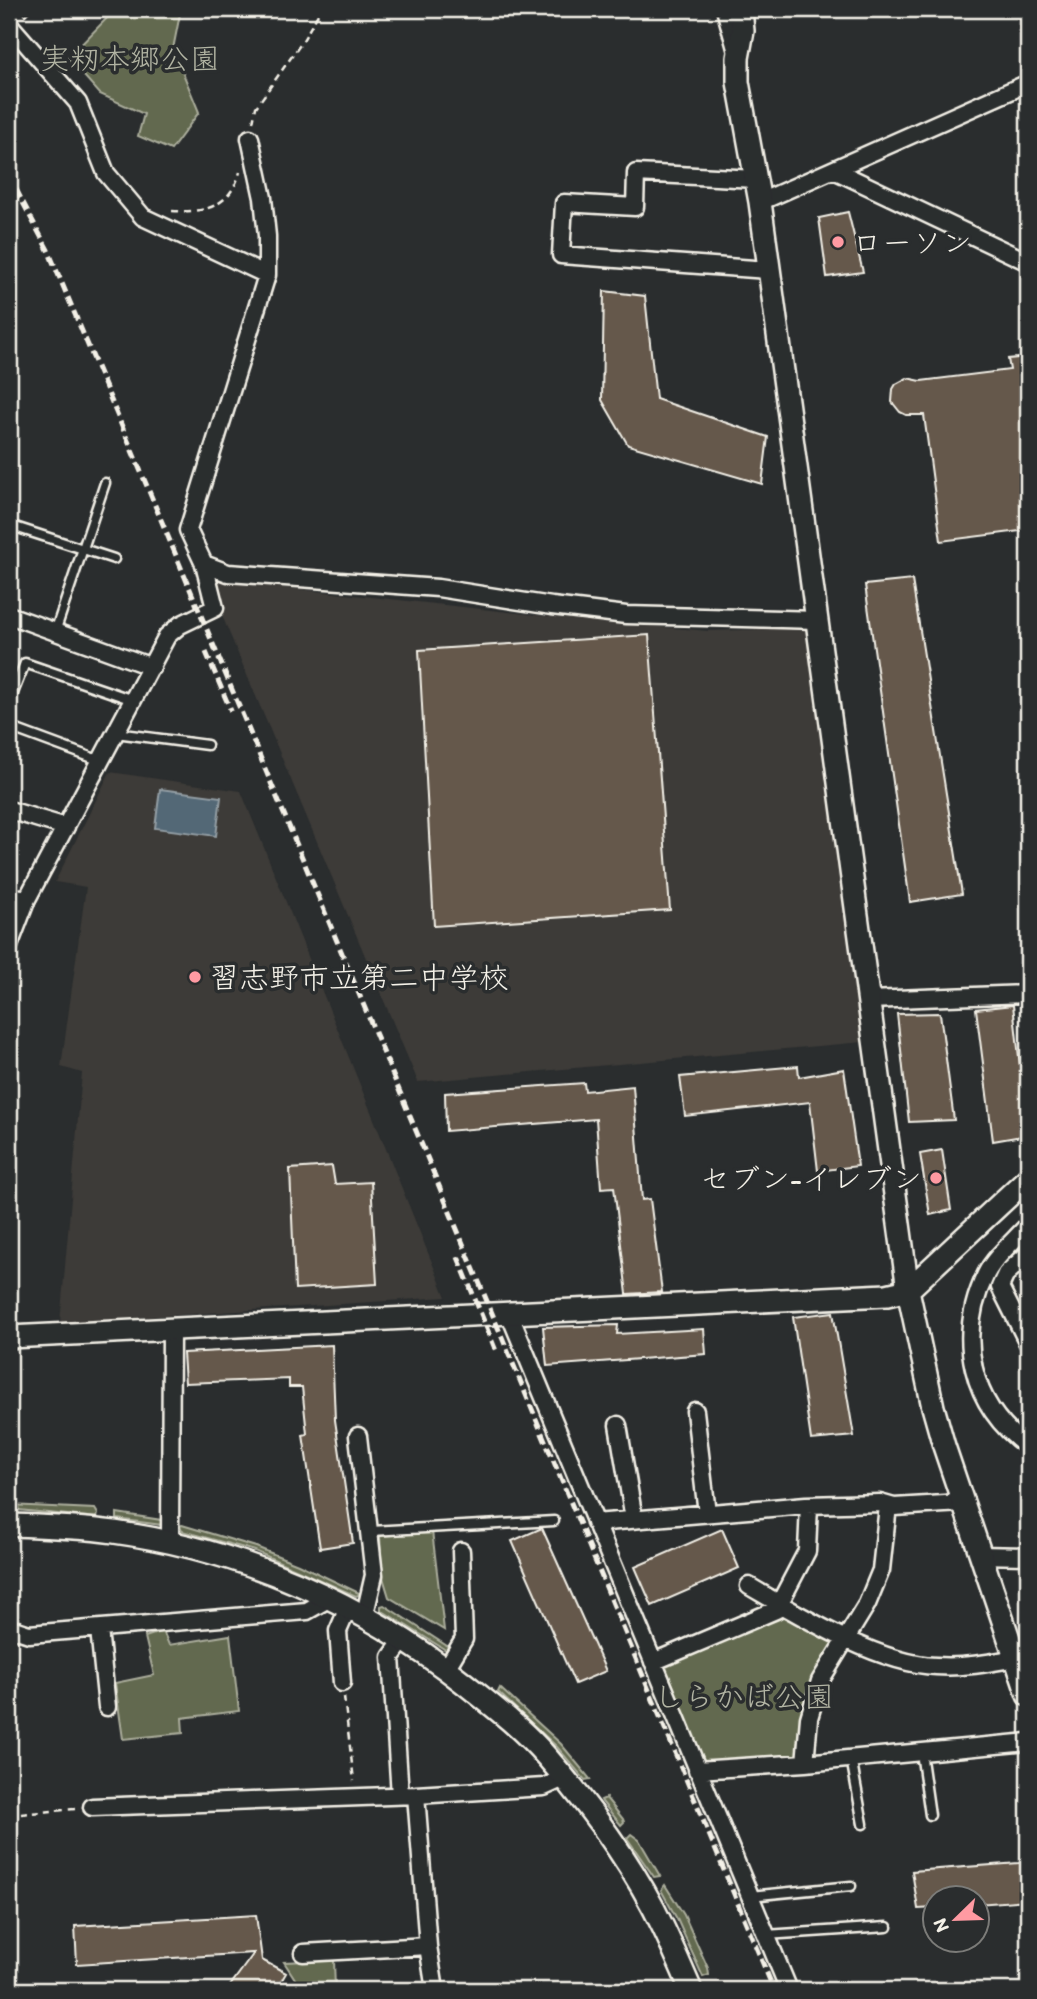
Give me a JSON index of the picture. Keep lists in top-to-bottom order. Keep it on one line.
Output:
{"parks":["実籾本郷公園","しらかば公園"],"places":["ローソン","習志野市立第二中学校","セブン-イレブン"],"north":"bottom left"}
